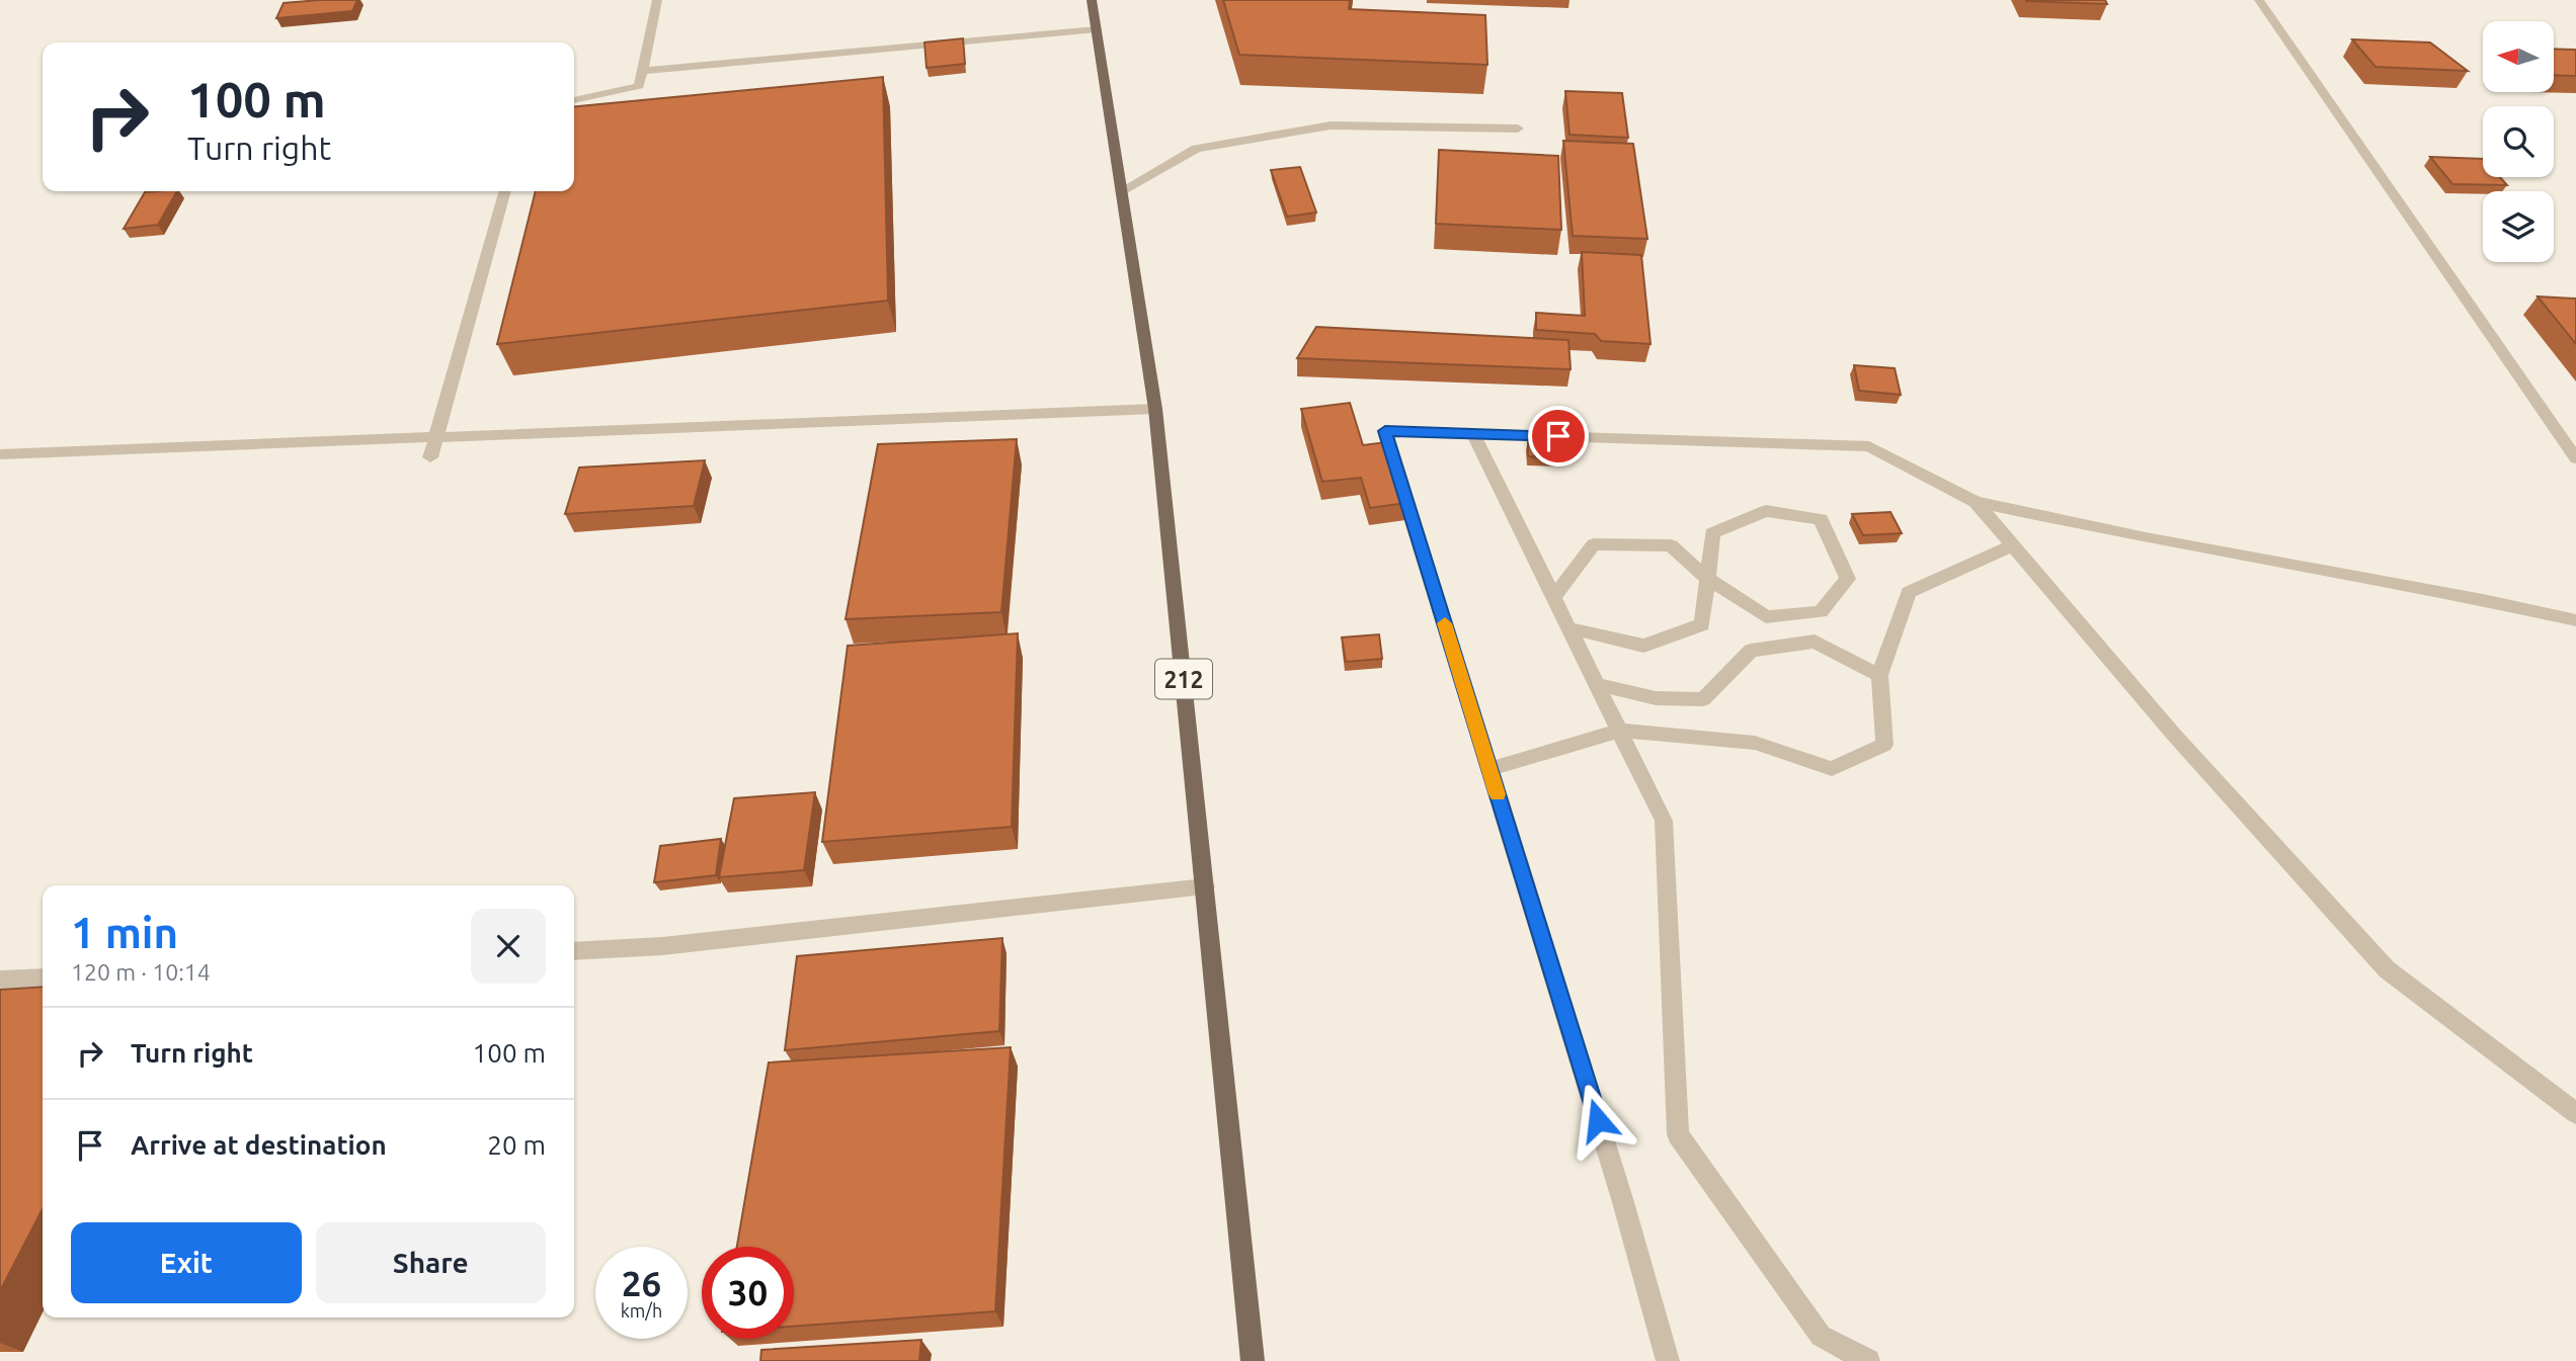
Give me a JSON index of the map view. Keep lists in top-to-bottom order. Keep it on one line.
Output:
{"streets":{"main road":["212"]},"north":"left","page":{"turn":["100 m","Turn right"],"heading":["1 min","120 m · 10:14"],"list":[{"name":"Turn right","value":"100 m"},{"name":"Arrive at destination","value":"20 m"}],"buttons":["Exit","Share"],"speed":"26 km/h","limit":"30"}}
